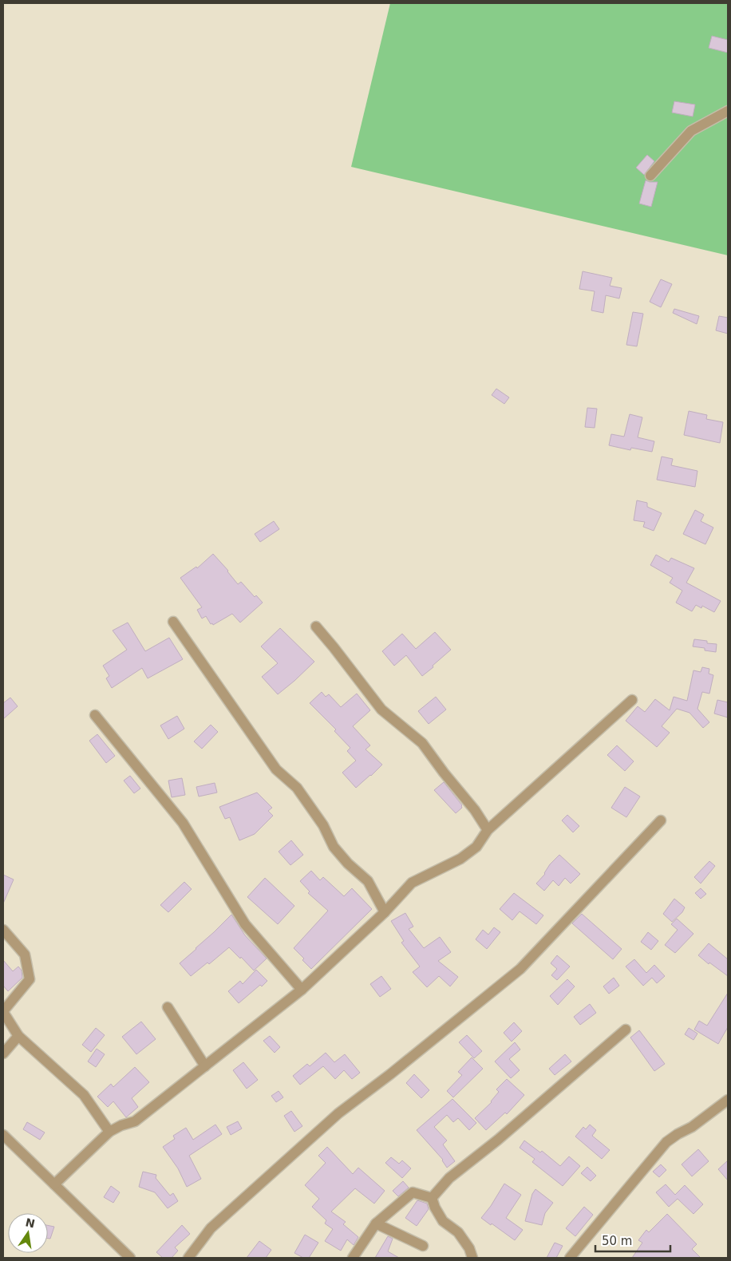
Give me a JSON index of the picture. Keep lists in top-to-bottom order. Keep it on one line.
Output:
{"scale_bar":"50 m","north":"top"}
